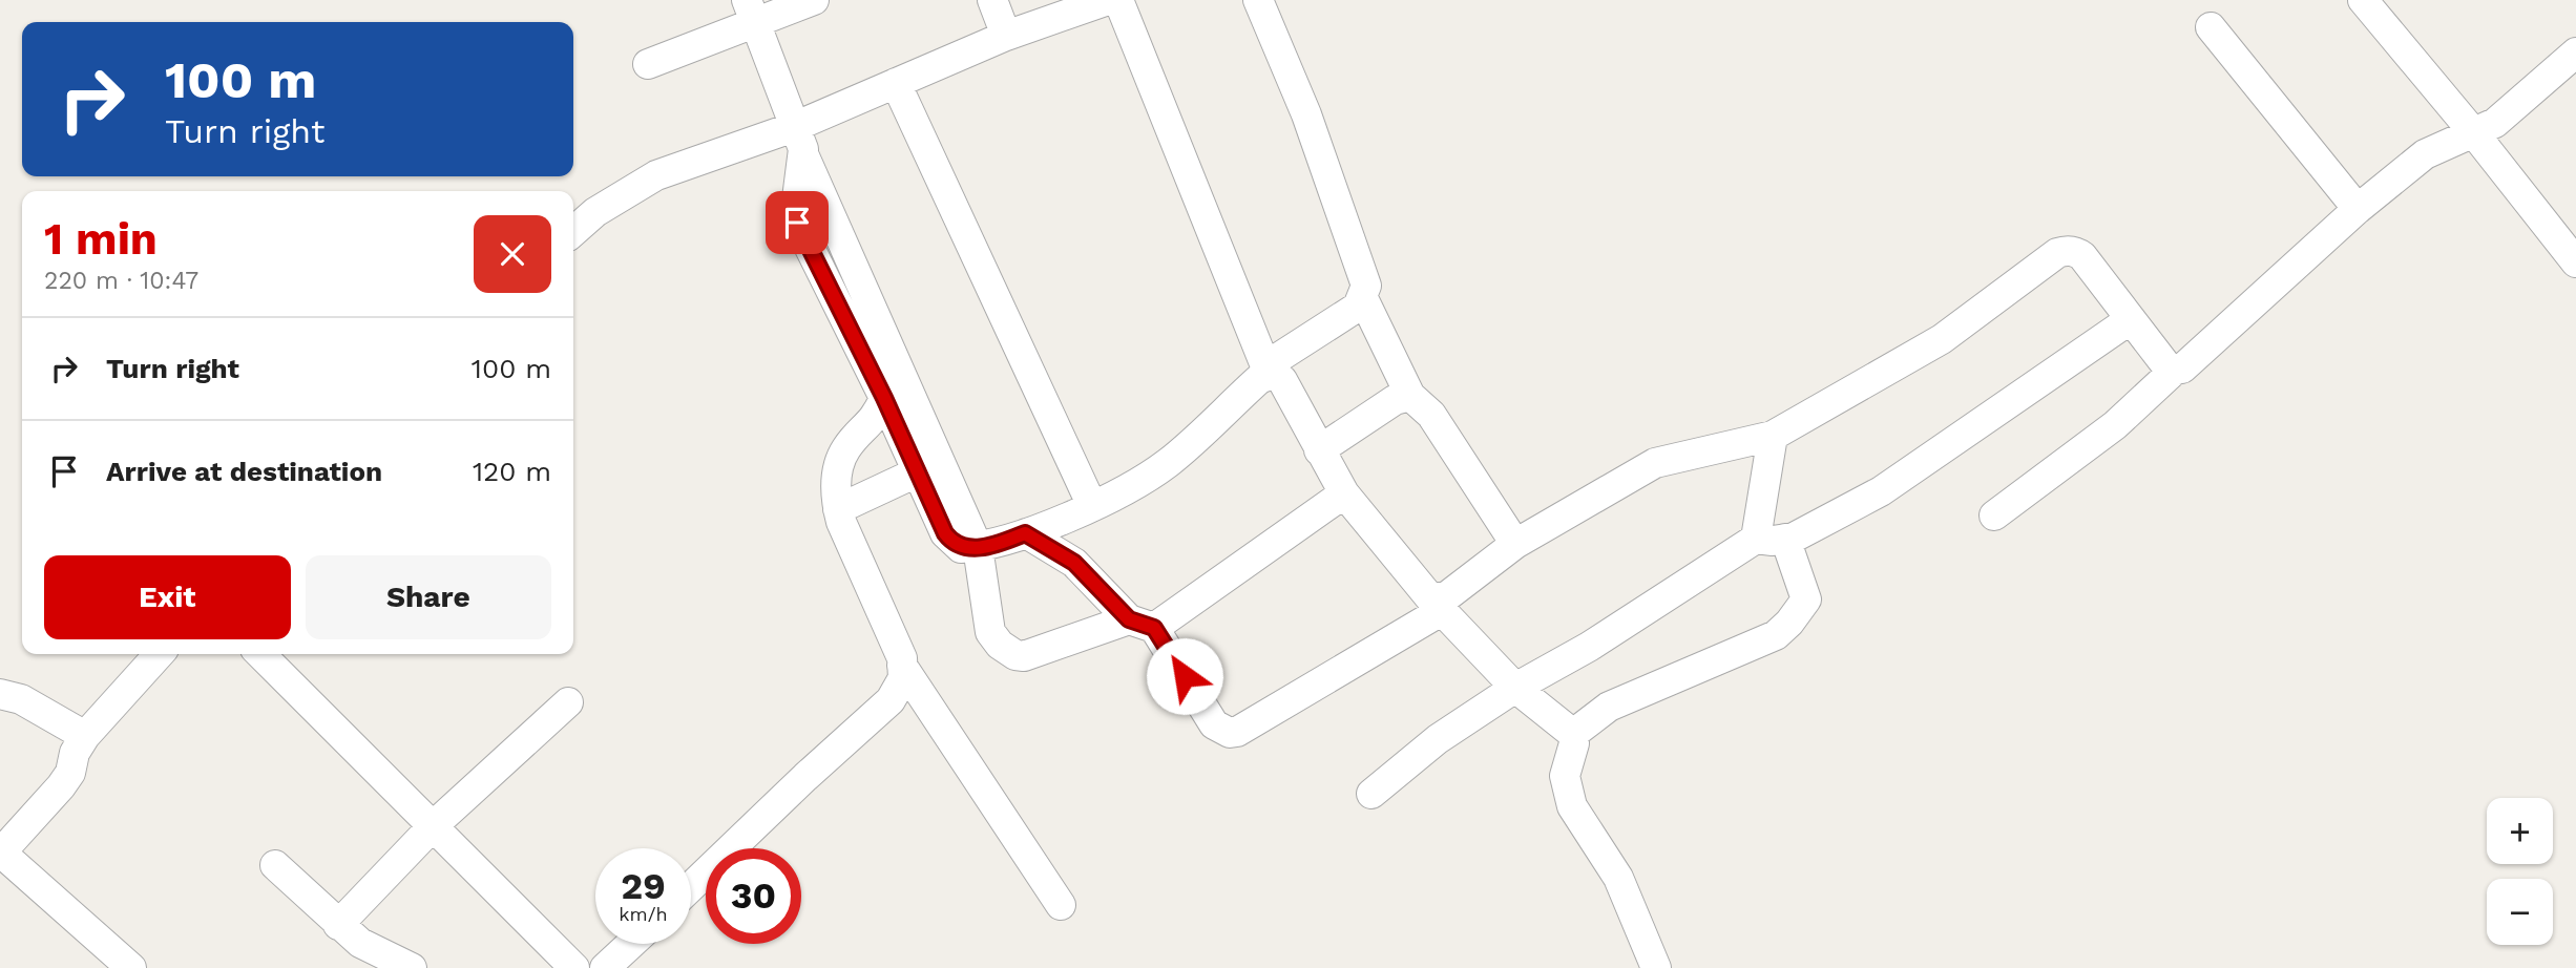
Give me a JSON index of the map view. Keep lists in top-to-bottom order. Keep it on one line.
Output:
{"page":{"turn":["100 m","Turn right"],"heading":["1 min","220 m · 10:47"],"list":[{"name":"Turn right","value":"100 m"},{"name":"Arrive at destination","value":"120 m"}],"buttons":["Exit","Share"],"map_buttons":["+","−"],"speed":"29 km/h","limit":"30"}}
